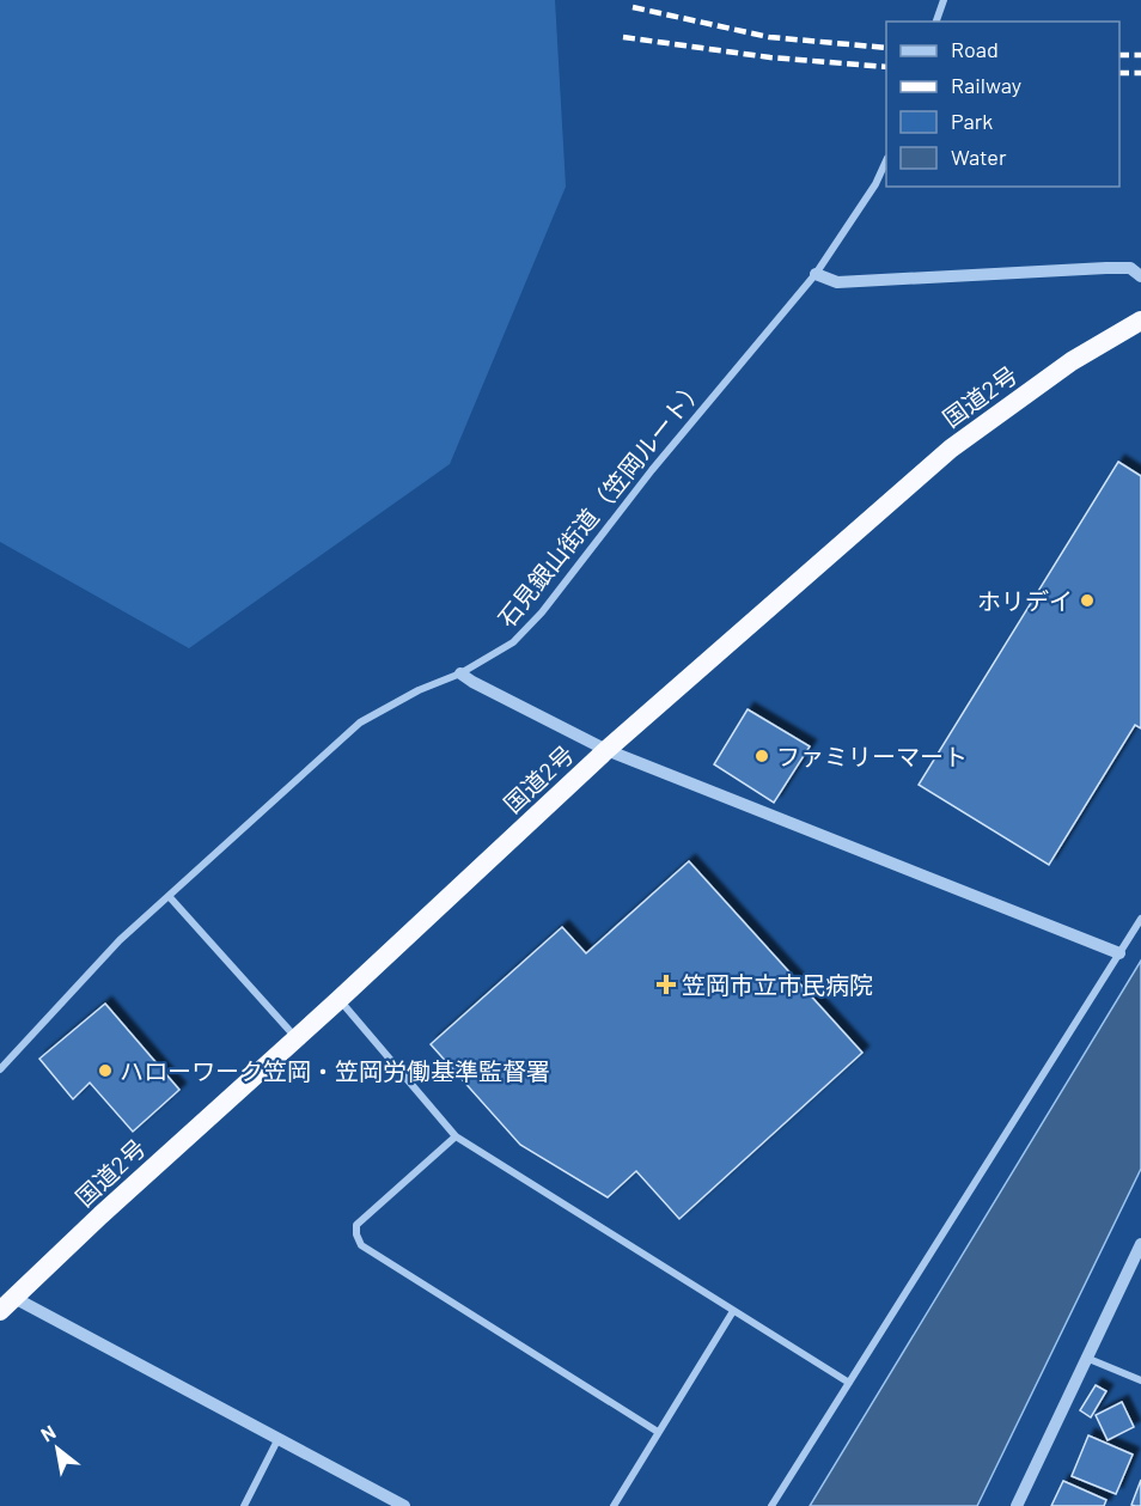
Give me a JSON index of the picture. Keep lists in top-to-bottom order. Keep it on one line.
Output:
{"streets":{"highway":["国道2号"],"street":["石見銀山街道（笠岡ルート）"]},"places":{"other":["ホリデイ","ファミリーマート","ハローワーク笠岡・笠岡労働基準監督署"],"health":["笠岡市立市民病院"]},"legend":["Road","Railway","Park","Water"],"north":"top left"}
